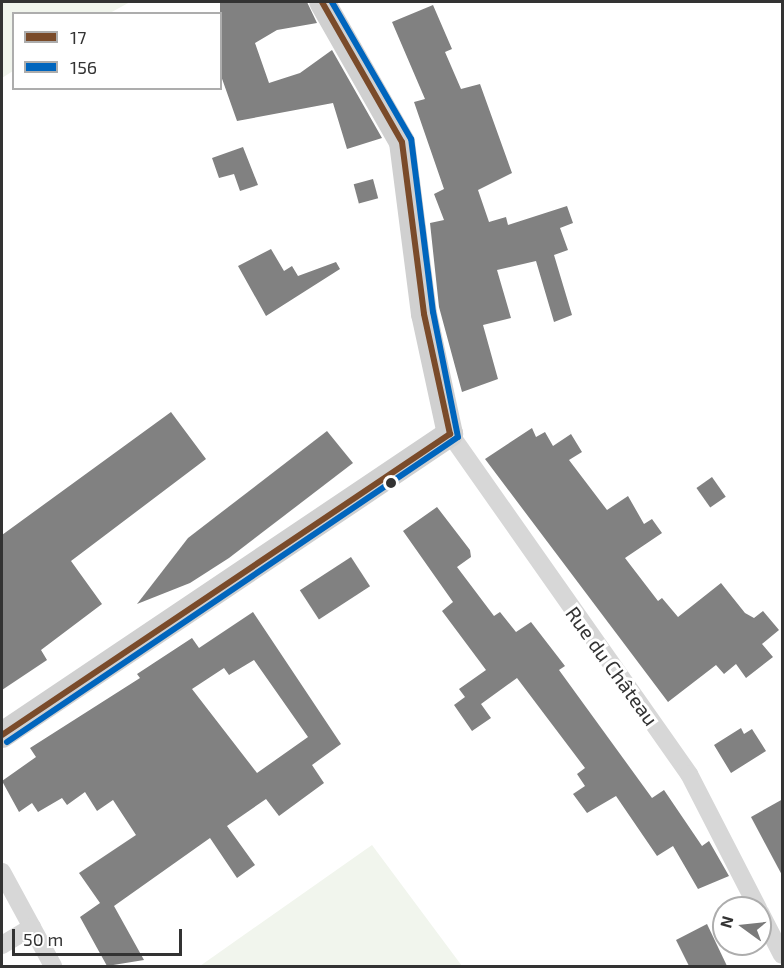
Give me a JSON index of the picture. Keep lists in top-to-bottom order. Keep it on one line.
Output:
{"streets":{"street":["Rue du Château"]},"lines":["transit line 17","transit line 156"],"legend":["17","156"],"scale_bar":"50 m","north":"left"}
